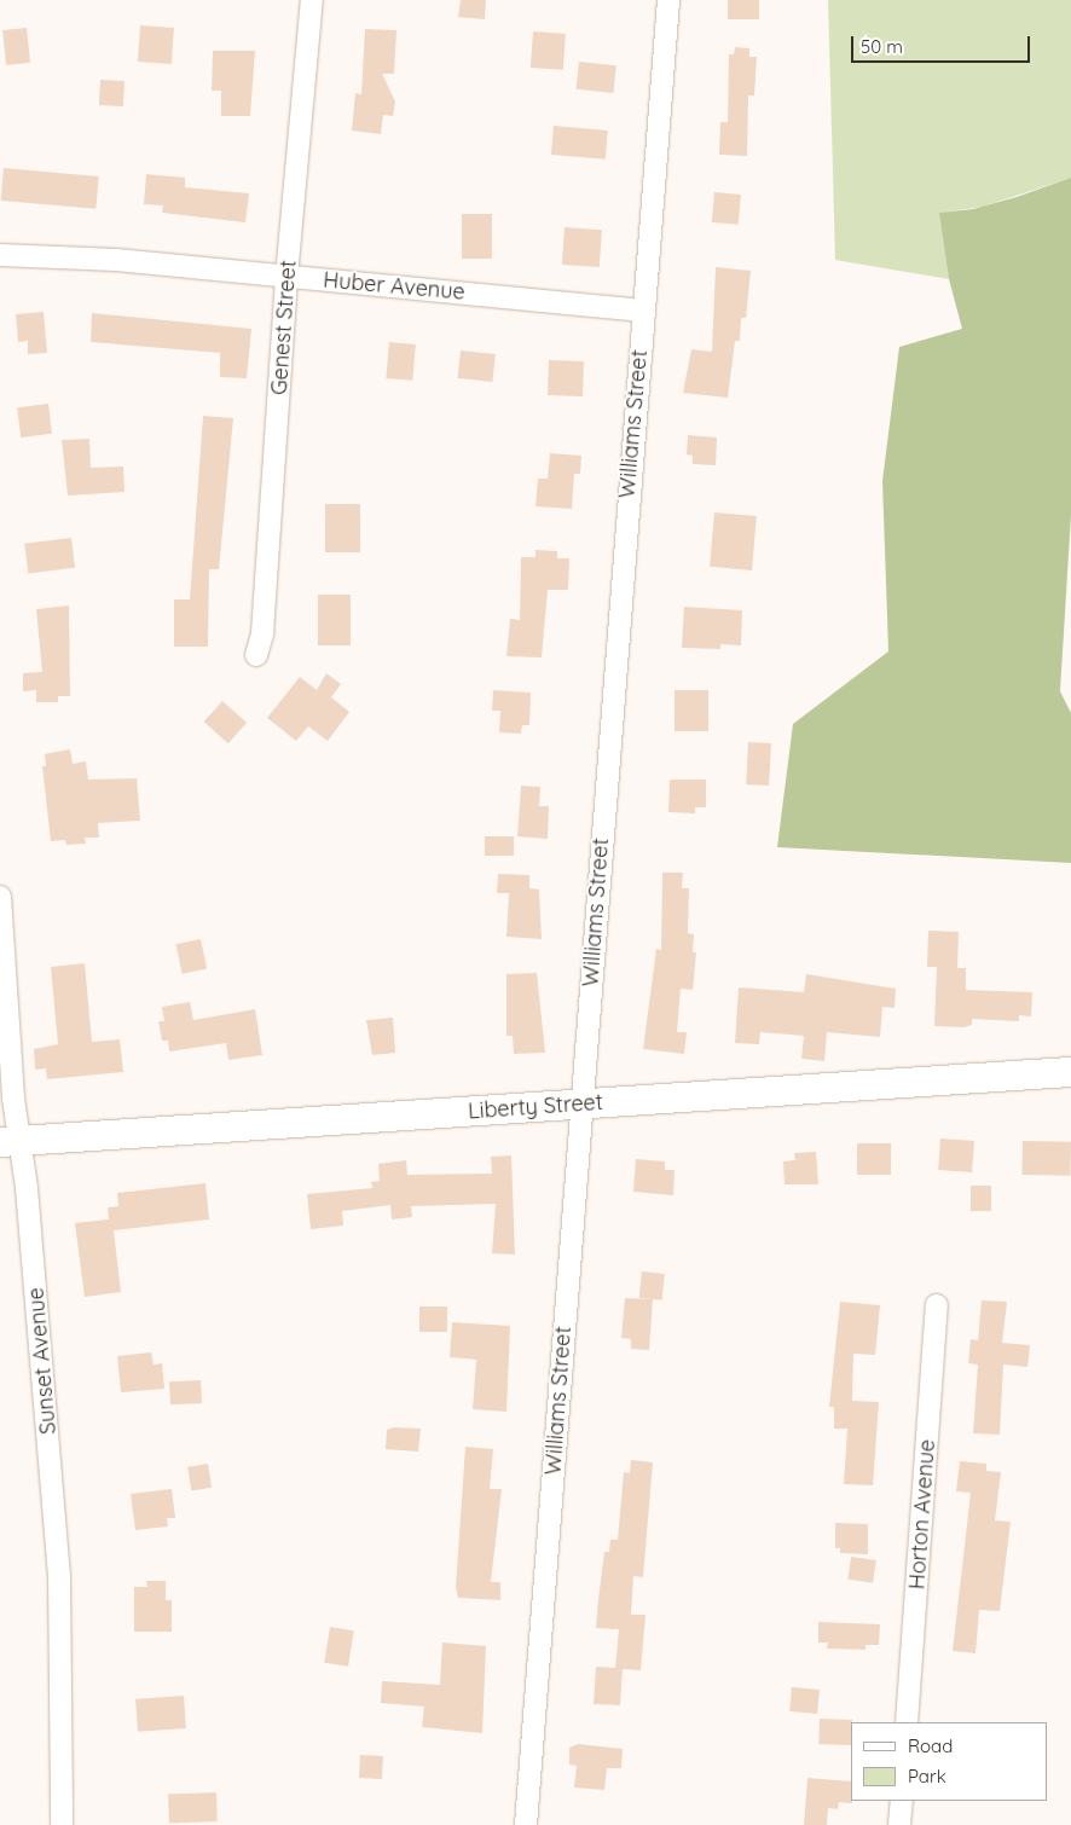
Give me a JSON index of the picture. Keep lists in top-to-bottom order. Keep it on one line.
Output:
{"streets":{"main road":["Liberty Street"],"street":["Huber Avenue","Genest Street","Williams Street","Sunset Avenue","Horton Avenue"]},"crossings":[["Huber Avenue","Genest Street"],["Huber Avenue","Williams Street"],["Williams Street","Liberty Street"],["Liberty Street","Sunset Avenue"]],"legend":["Road","Park"],"scale_bar":"50 m"}
